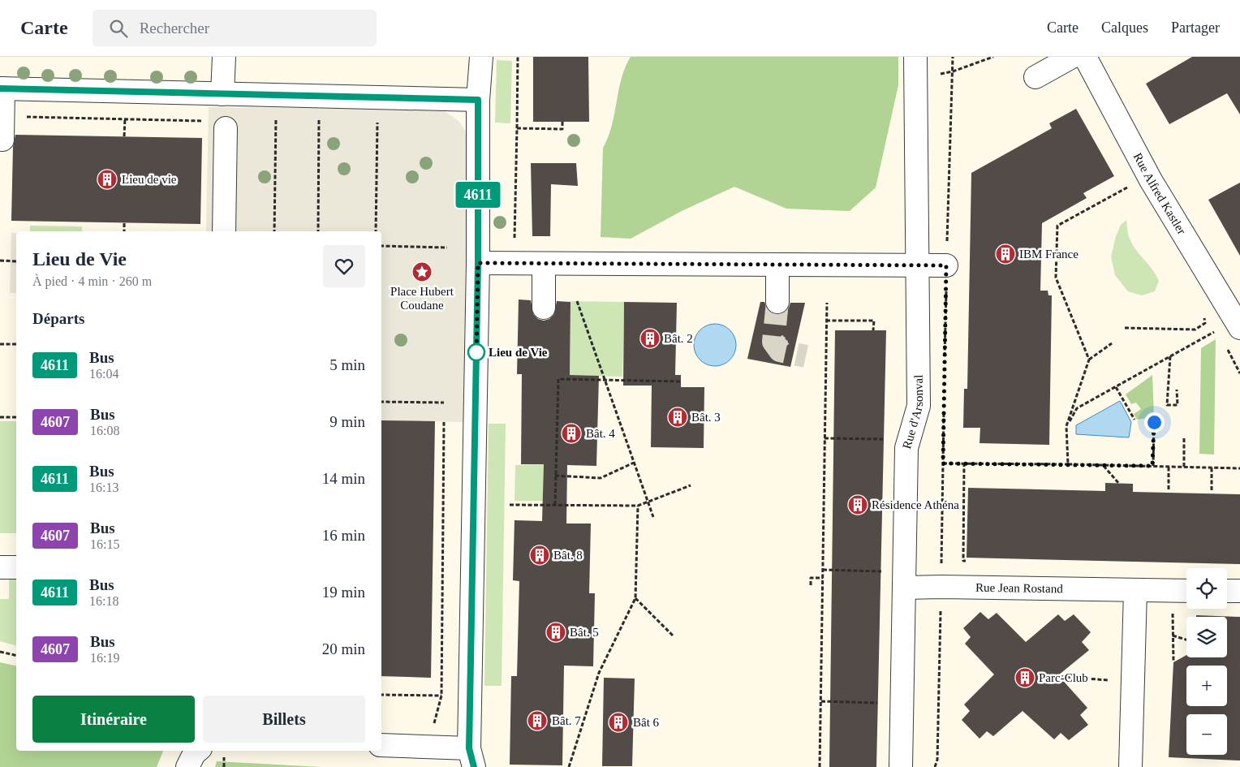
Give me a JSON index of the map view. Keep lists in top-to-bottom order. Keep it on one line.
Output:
{"streets":{"street":["Rue Alfred Kastler","Rue d'Arsonval","Rue Jean Rostand"]},"crossings":[["Rue d'Arsonval","Rue Jean Rostand"]],"places":{"building":["Lieu de vie","IBM France","Bât. 2","Bât. 3","Bât. 4","Résidence Athéna","Bât. 8","Bât. 5","Parc-Club","Bât. 7","Bât 6"],"place":["Place Hubert Coudane"],"other":["Lieu de Vie"]},"lines":["bus line 4611"],"page":{"header":"Carte","search":"Rechercher","nav":["Carte","Calques","Partager"],"on_map":"4611","heading":[["Lieu de Vie","À pied · 4 min · 260 m"],"Départs"],"list":[{"mark":"4611","name":"Bus","note":"16:04","value":"5 min"},{"mark":"4607","name":"Bus","note":"16:08","value":"9 min"},{"mark":"4611","name":"Bus","note":"16:13","value":"14 min"},{"mark":"4607","name":"Bus","note":"16:15","value":"16 min"},{"mark":"4611","name":"Bus","note":"16:18","value":"19 min"},{"mark":"4607","name":"Bus","note":"16:19","value":"20 min"}],"map_buttons":["+","−"],"buttons":["Itinéraire","Billets"]}}
